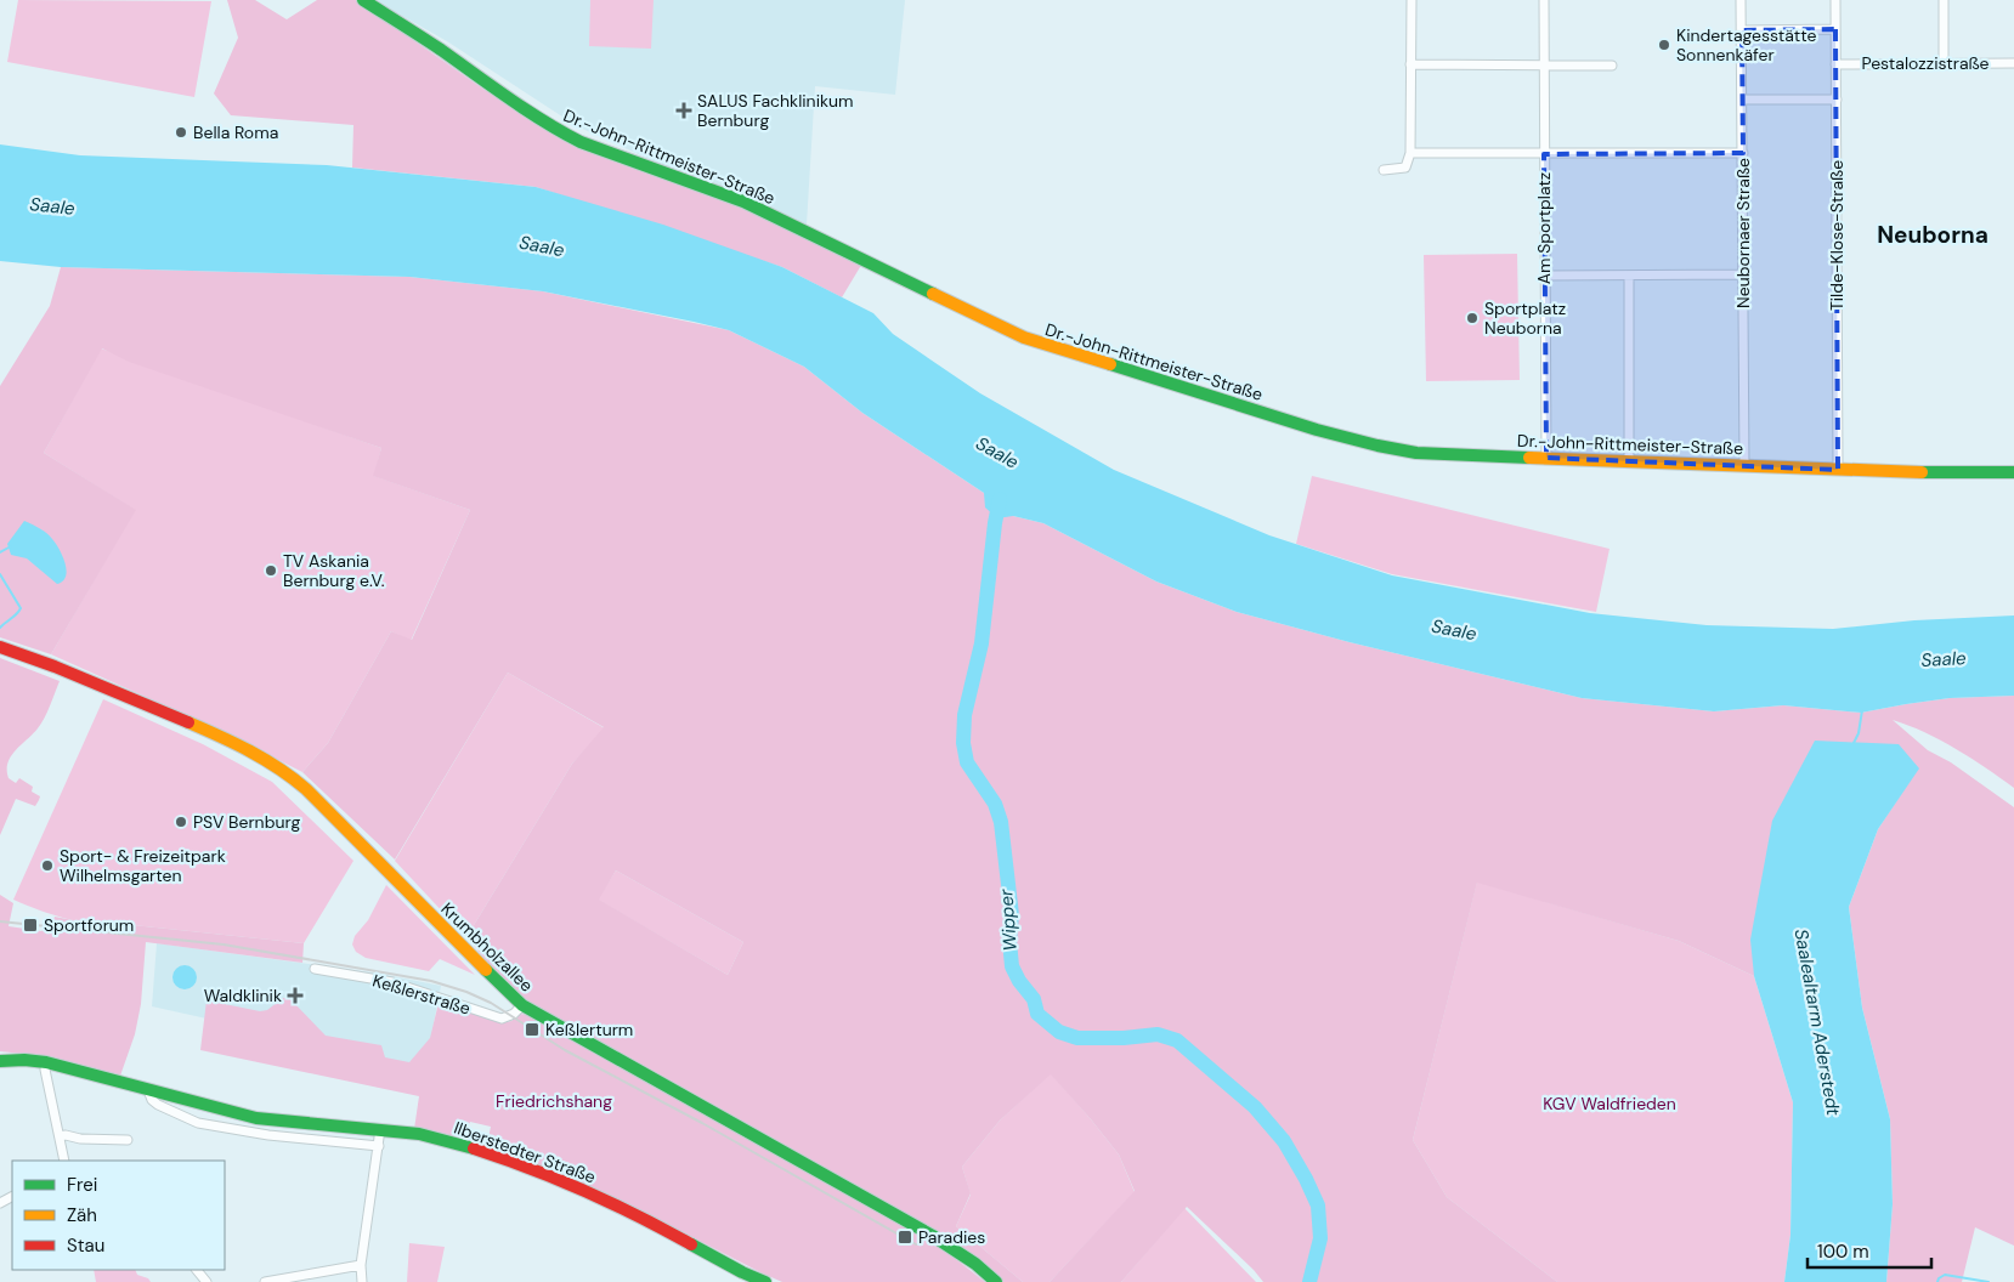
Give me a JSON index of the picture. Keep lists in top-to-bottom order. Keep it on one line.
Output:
{"streets":{"street":["Pestalozzistraße","Dr.-John-Rittmeister-Straße","Am Sportplatz","Neubornaer Straße","Tilde-Klose-Straße","Krumbholzallee","Keßlerstraße","Ilberstedter Straße"]},"crossings":[["Pestalozzistraße","Tilde-Klose-Straße"],["Dr.-John-Rittmeister-Straße","Am Sportplatz"],["Dr.-John-Rittmeister-Straße","Neubornaer Straße"],["Dr.-John-Rittmeister-Straße","Tilde-Klose-Straße"],["Krumbholzallee","Keßlerstraße"]],"districts":["Neuborna"],"water":["Saale","Wipper","Saalealtarm Aderstedt"],"parks":["Friedrichshang","KGV Waldfrieden"],"places":{"other":["Kindertagesstätte Sonnenkäfer","Bella Roma","Sportplatz Neuborna","TV Askania Bernburg e.V.","PSV Bernburg","Sport- & Freizeitpark Wilhelmsgarten"],"health":["SALUS Fachklinikum Bernburg","Waldklinik"],"transit":["Sportforum","Keßlerturm","Paradies"]},"legend":["Frei","Zäh","Stau"],"scale_bar":"100 m"}
